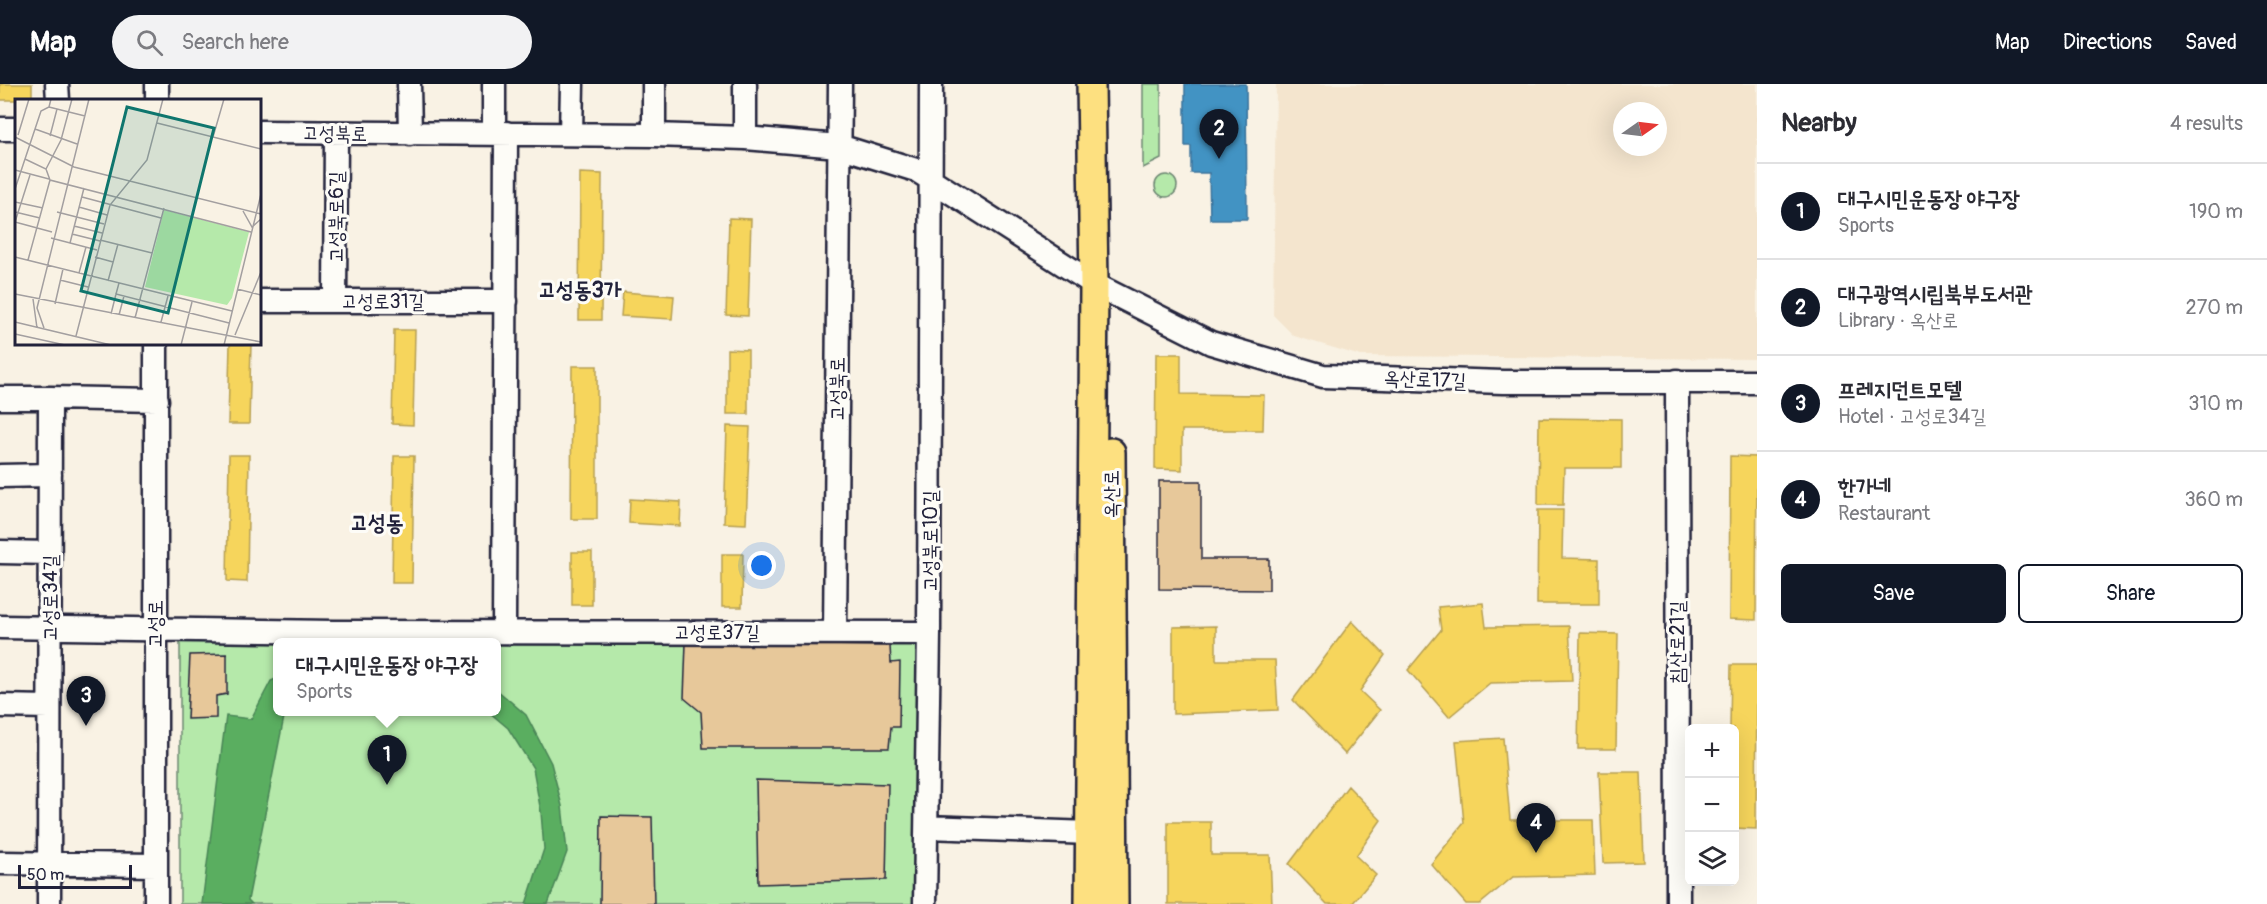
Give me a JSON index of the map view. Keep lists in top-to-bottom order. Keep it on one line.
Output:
{"streets":{"main road":["옥산로"],"street":["고성북로","고성북로6길","고성로31길","옥산로17길","고성북로10길","고성로34길","고성로","고성로37길","침산로21길"]},"crossings":[["고성북로","고성북로6길"],["고성북로","옥산로17길"],["고성북로","옥산로"],["고성북로","고성북로10길"],["고성북로","고성로37길"],["고성북로6길","고성로31길"],["옥산로17길","옥산로"],["옥산로17길","침산로21길"],["고성북로10길","고성로37길"],["고성로34길","고성로37길"],["고성로","고성로37길"]],"districts":["고성동3가","고성동"],"scale_bar":"50 m","north":"right","page":{"header":"Map","search":"Search here","nav":["Map","Directions","Saved"],"heading":["Nearby","4 results"],"pins":["2","3","1","4"],"list":[{"mark":"1","name":"대구시민운동장 야구장","note":"Sports","value":"190 m"},{"mark":"2","name":"대구광역시립북부도서관","note":"Library · 옥산로","value":"270 m"},{"mark":"3","name":"프레지던트모텔","note":"Hotel · 고성로34길","value":"310 m"},{"mark":"4","name":"한가네","note":"Restaurant","value":"360 m"}],"buttons":["Save","Share"],"popup":["대구시민운동장 야구장","Sports"],"map_buttons":["+","−"],"scale":"50 m"}}
